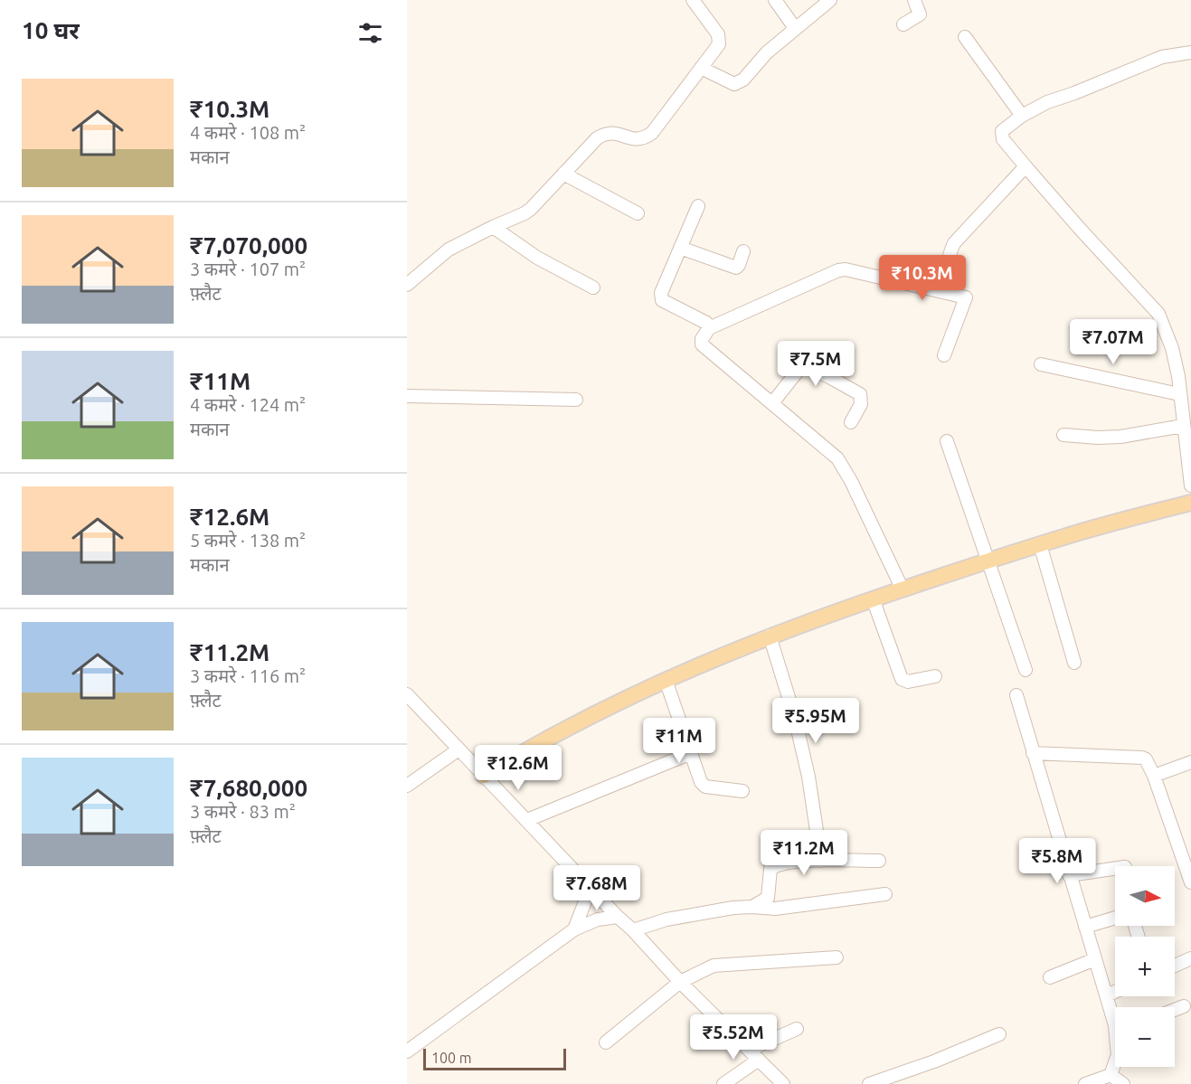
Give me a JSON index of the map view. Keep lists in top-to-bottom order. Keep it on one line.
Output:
{"scale_bar":"100 m","north":"right","page":{"heading":"10 घर","list":[{"name":"₹10.3M","note":"4 कमरे · 108 m² · मकान"},{"name":"₹7,070,000","note":"3 कमरे · 107 m² · फ़्लैट"},{"name":"₹11M","note":"4 कमरे · 124 m² · मकान"},{"name":"₹12.6M","note":"5 कमरे · 138 m² · मकान"},{"name":"₹11.2M","note":"3 कमरे · 116 m² · फ़्लैट"},{"name":"₹7,680,000","note":"3 कमरे · 83 m² · फ़्लैट"}],"price":["₹10.3M","₹7.07M","₹7.5M","₹5.95M","₹11M","₹12.6M","₹11.2M","₹5.8M","₹7.68M","₹5.52M"],"map_buttons":["+","−"],"scale":"100 m"}}
